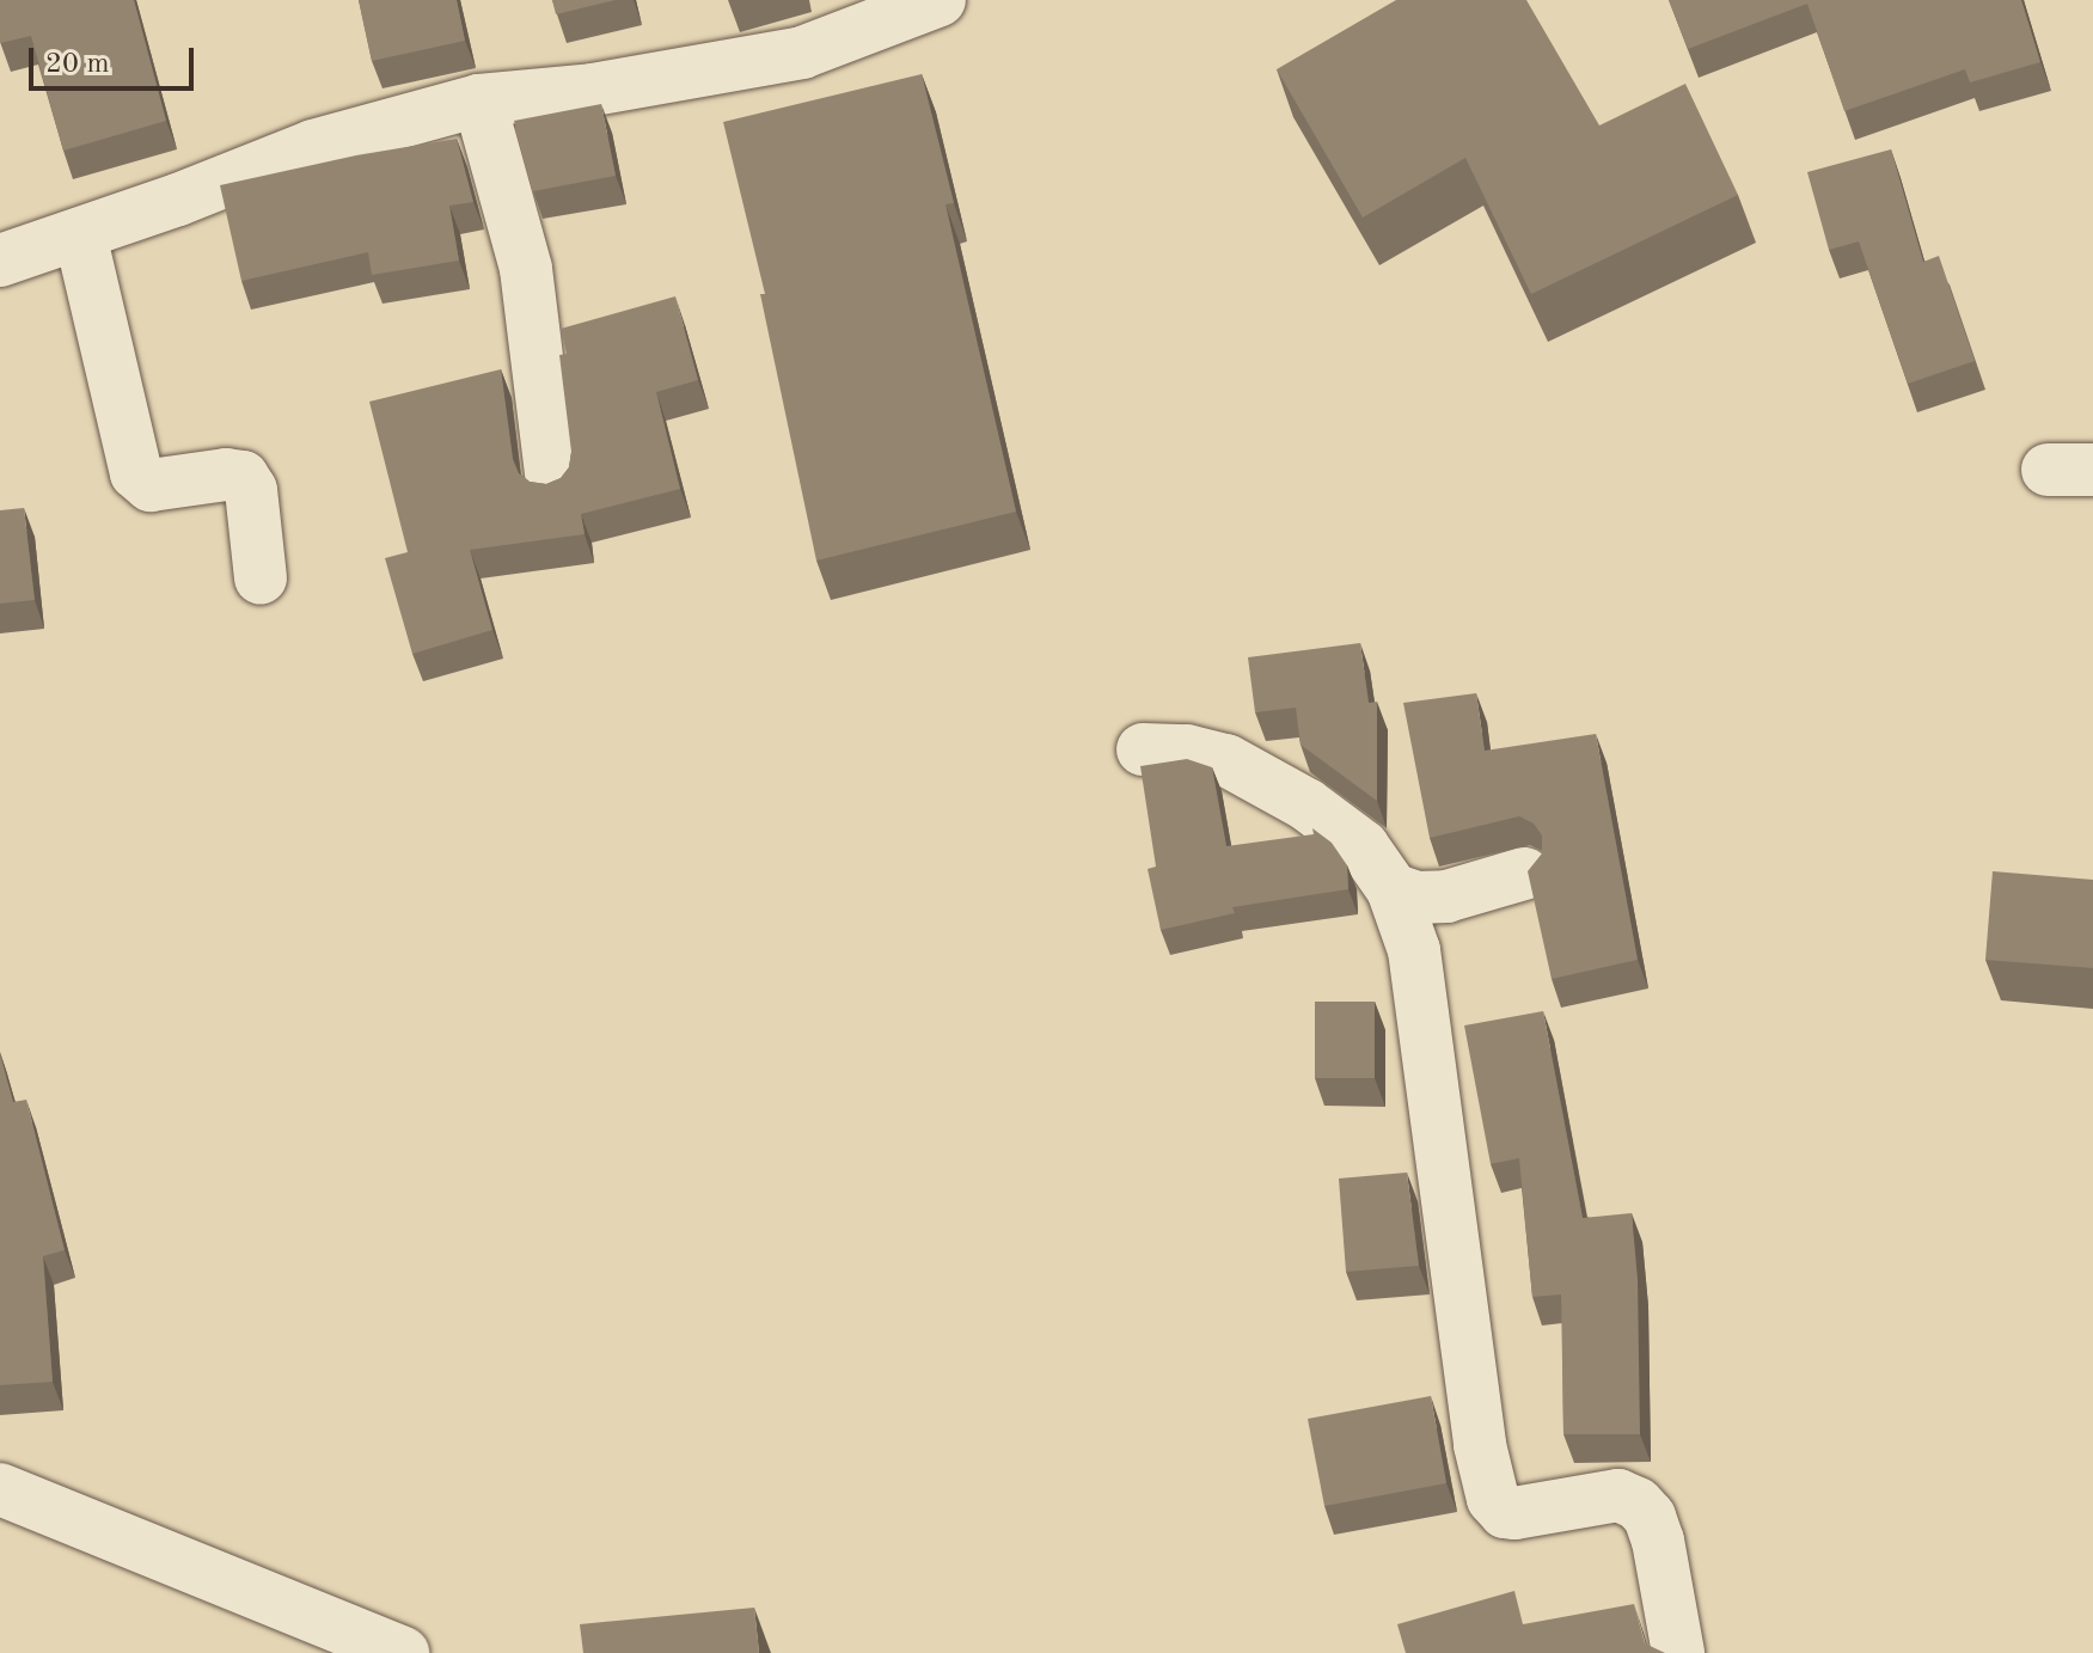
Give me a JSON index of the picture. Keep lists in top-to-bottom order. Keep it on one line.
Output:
{"scale_bar":"20 m"}
